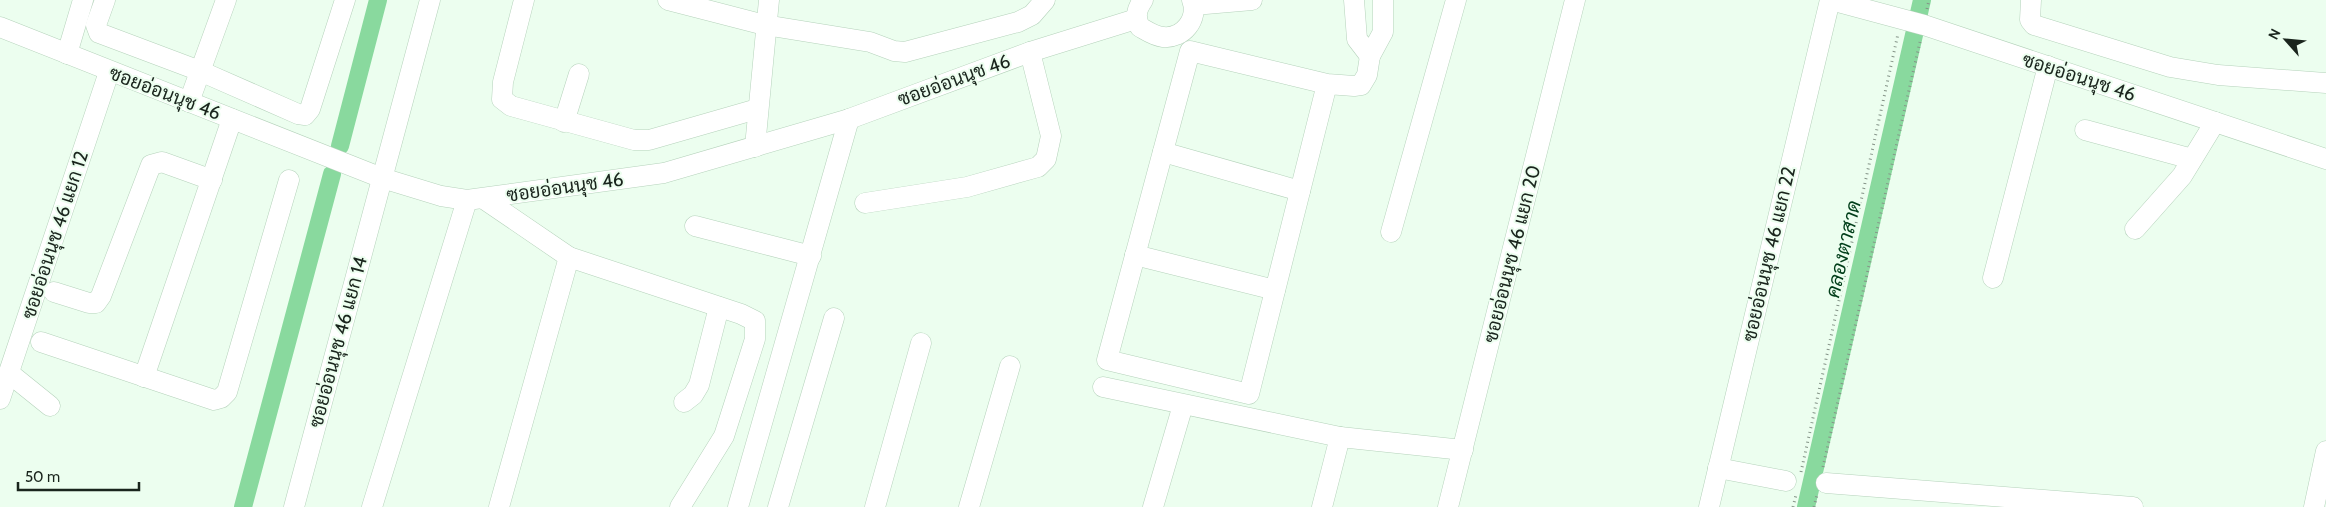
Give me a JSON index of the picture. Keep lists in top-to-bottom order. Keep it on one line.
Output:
{"streets":{"street":["ซอยอ่อนนุช 46","ซอยอ่อนนุช 46 แยก 12","ซอยอ่อนนุช 46 แยก 20","ซอยอ่อนนุช 46 แยก 22","ซอยอ่อนนุช 46 แยก 14"]},"crossings":[["ซอยอ่อนนุช 46","ซอยอ่อนนุช 46 แยก 12"],["ซอยอ่อนนุช 46","ซอยอ่อนนุช 46 แยก 22"],["ซอยอ่อนนุช 46","ซอยอ่อนนุช 46 แยก 14"]],"water":["คลองตาสาด"],"scale_bar":"50 m","north":"top left"}
